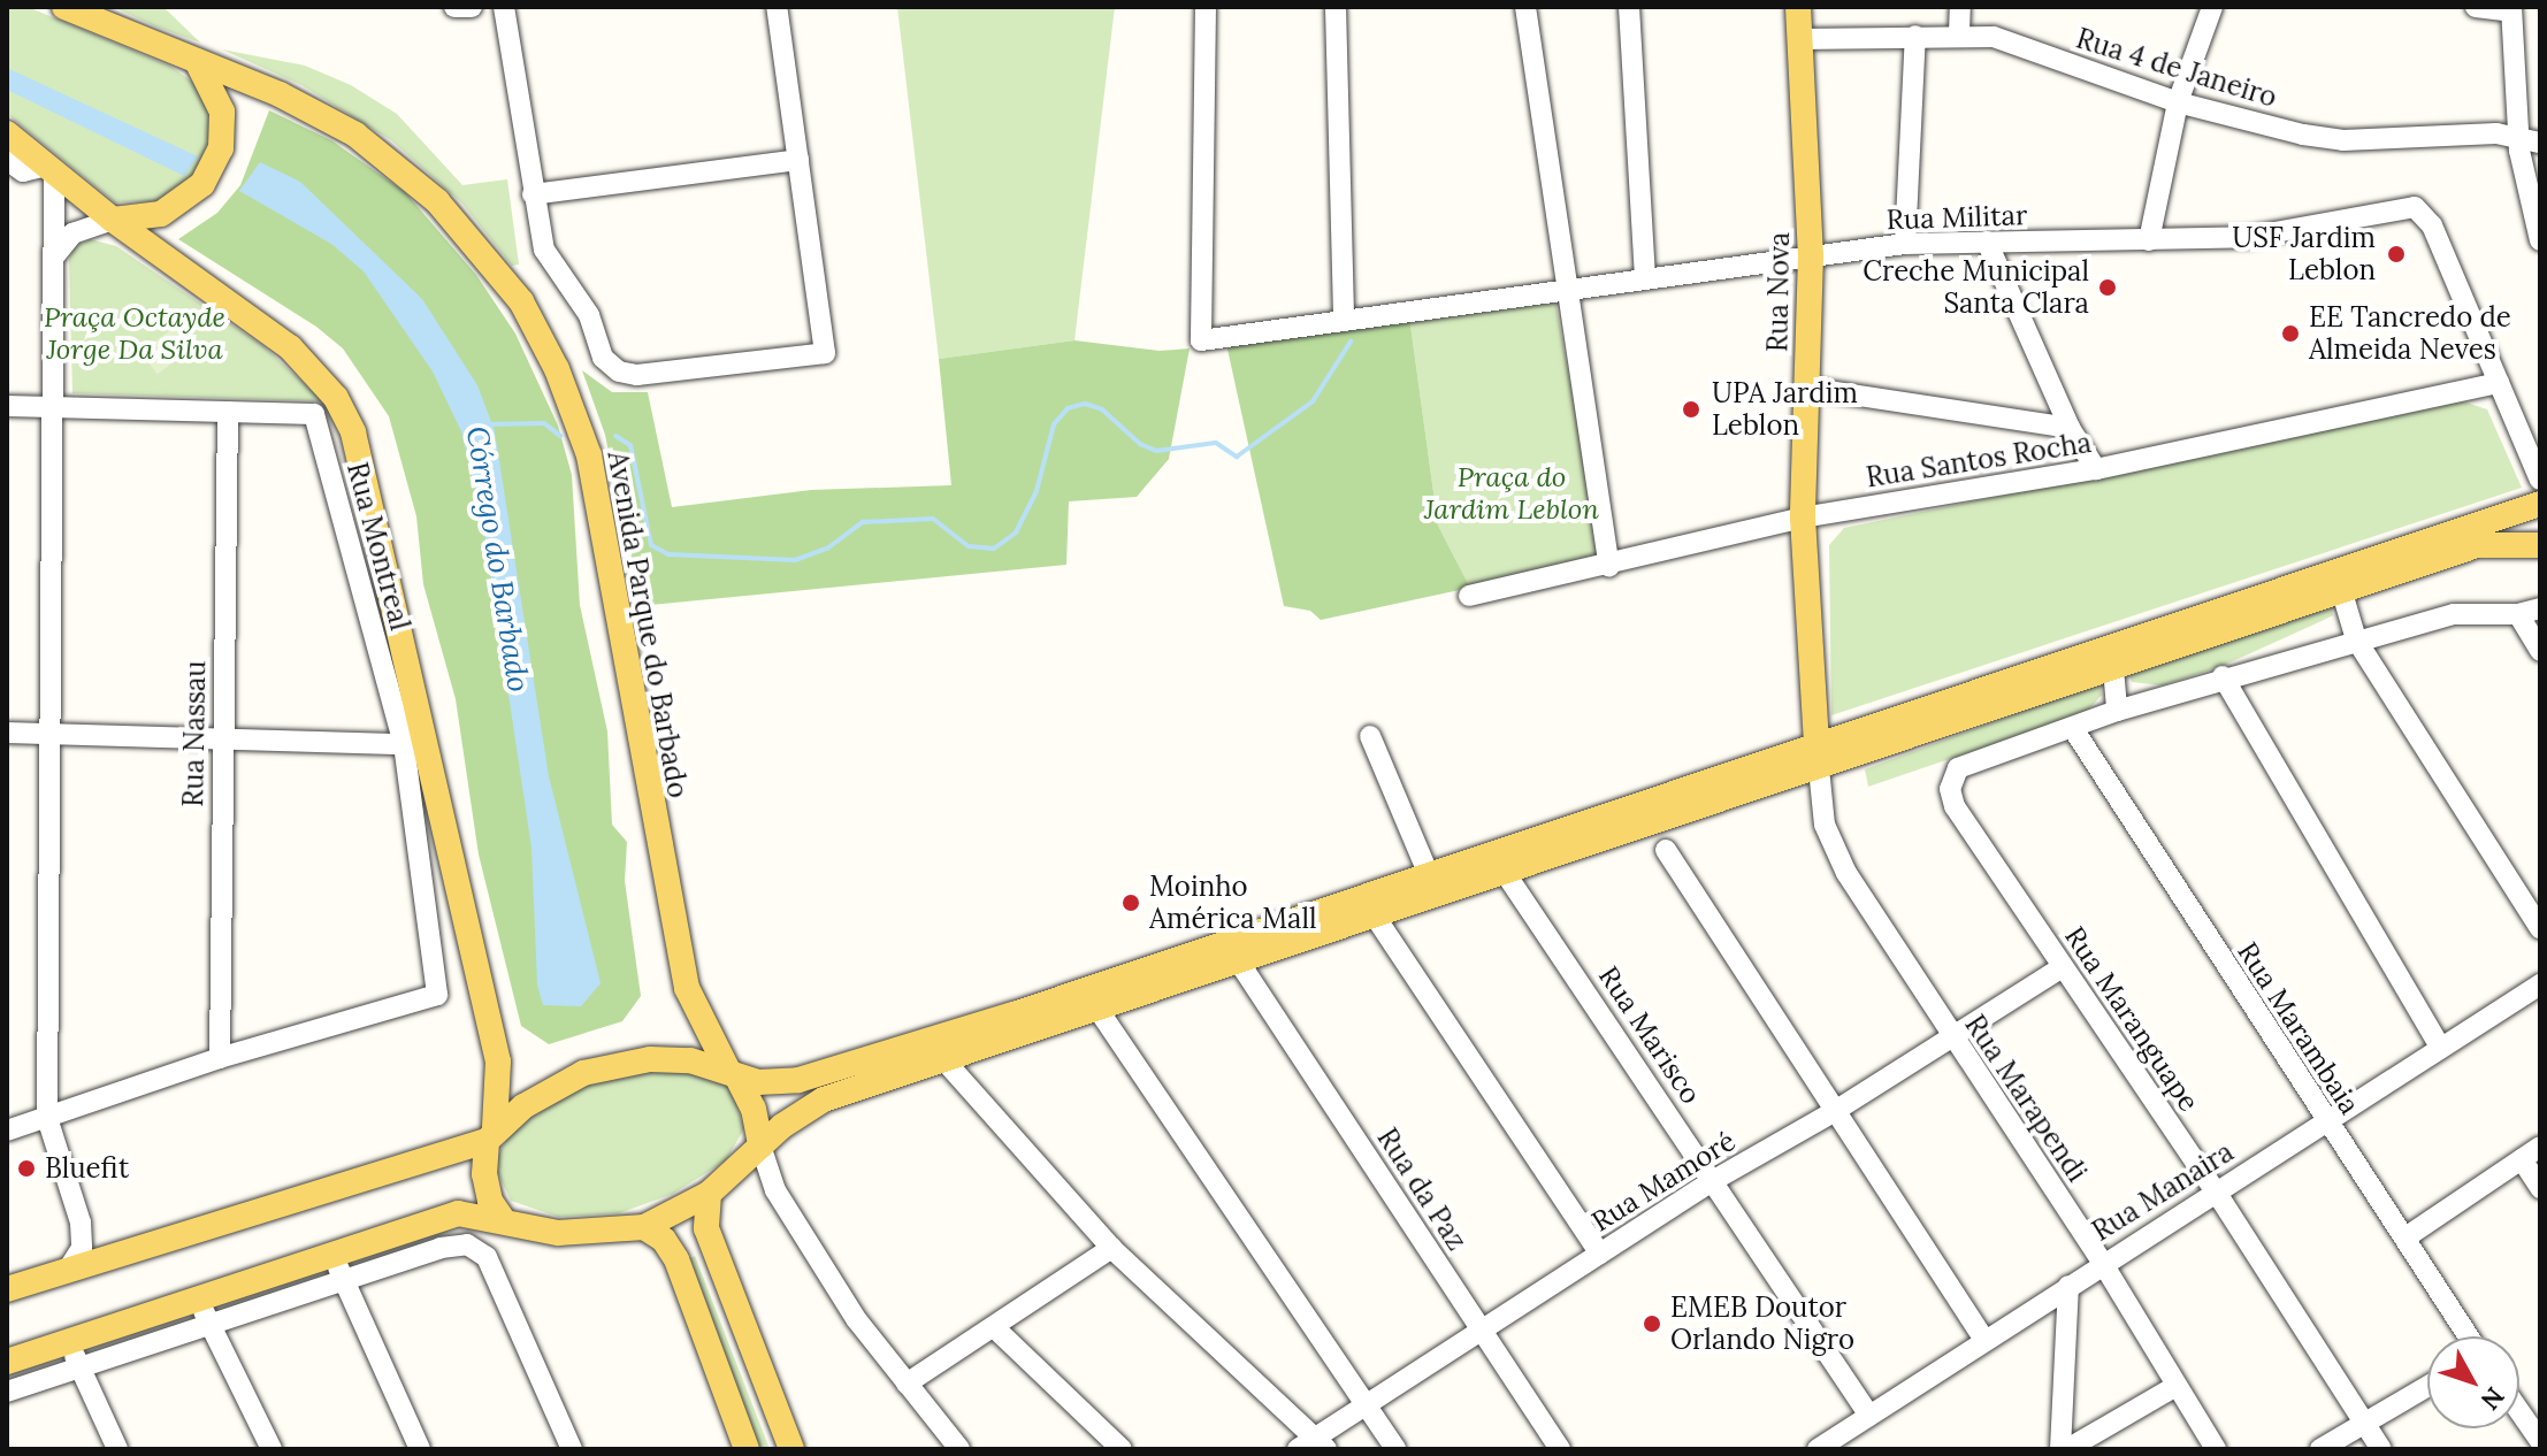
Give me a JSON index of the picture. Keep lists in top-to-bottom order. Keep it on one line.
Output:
{"streets":{"main road":["Rua Nova","Avenida Parque do Barbado"],"street":["Rua 4 de Janeiro","Rua Militar","Rua Santos Rocha","Rua Montreal","Rua Nassau","Rua Maranguape","Rua Marambaia","Rua Marisco","Rua Marapendi","Rua Mamoré","Rua da Paz","Rua Manaira"]},"crossings":[["Rua 4 de Janeiro","Rua Nova"],["Rua Militar","Rua Nova"],["Rua Militar","Rua Santos Rocha"],["Rua Nova","Rua Santos Rocha"],["Rua Nova","Rua Marapendi"],["Rua Montreal","Rua Nassau"],["Rua Maranguape","Rua Marambaia"],["Rua Maranguape","Rua Mamoré"],["Rua Maranguape","Rua Manaira"],["Rua Marambaia","Rua Manaira"],["Rua Marisco","Rua Mamoré"],["Rua Marisco","Rua Manaira"],["Rua Marapendi","Rua Mamoré"],["Rua Marapendi","Rua Manaira"],["Rua Mamoré","Rua da Paz"]],"water":["Córrego do Barbado"],"parks":["Praça Octayde Jorge Da Silva","Praça do Jardim Leblon"],"places":["USF Jardim Leblon","Creche Municipal Santa Clara","EE Tancredo de Almeida Neves","UPA Jardim Leblon","Moinho América Mall","Bluefit","EMEB Doutor Orlando Nigro"],"north":"bottom right"}
